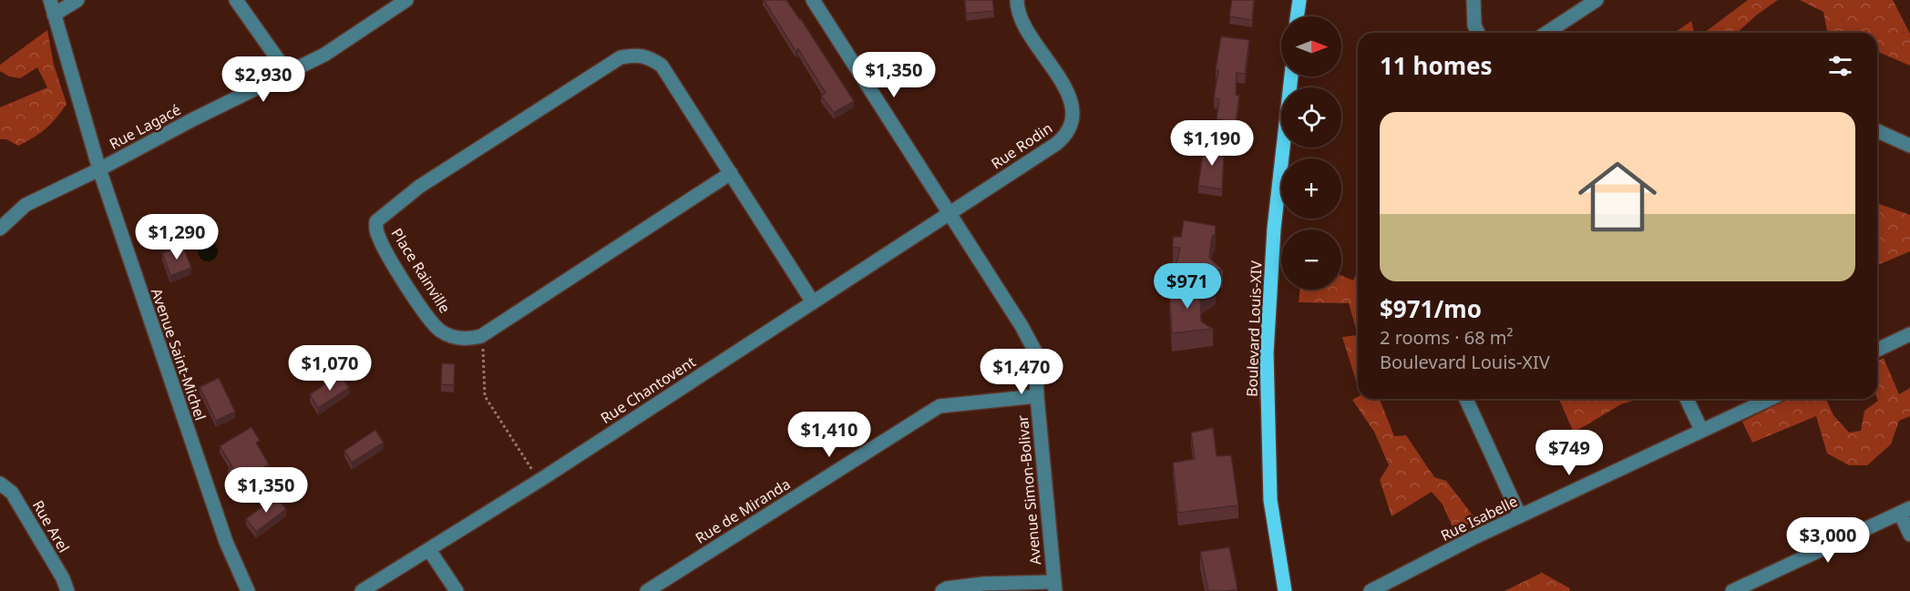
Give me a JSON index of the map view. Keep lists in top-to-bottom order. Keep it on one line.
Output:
{"streets":{"main road":["Boulevard Louis-XIV"],"street":["Rue Lagacé","Rue Rodin","Place Rainville","Avenue Saint-Michel","Rue Chantovent","Avenue Simon-Bolivar","Rue de Miranda","Rue Isabelle","Rue Arel"]},"crossings":[["Rue Lagacé","Avenue Saint-Michel"],["Rue Rodin","Rue Chantovent"],["Rue Rodin","Avenue Simon-Bolivar"],["Place Rainville","Rue Chantovent"],["Rue Chantovent","Avenue Simon-Bolivar"],["Avenue Simon-Bolivar","Rue de Miranda"]],"north":"right","page":{"map_buttons":["+","−"],"heading":"11 homes","price":["$1,350","$2,930","$1,190","$1,290","$971","$1,070","$1,470","$1,410","$749","$1,350","$3,000"],"list":[{"name":"$971/mo","note":"2 rooms · 68 m² · Boulevard Louis-XIV"}]}}
